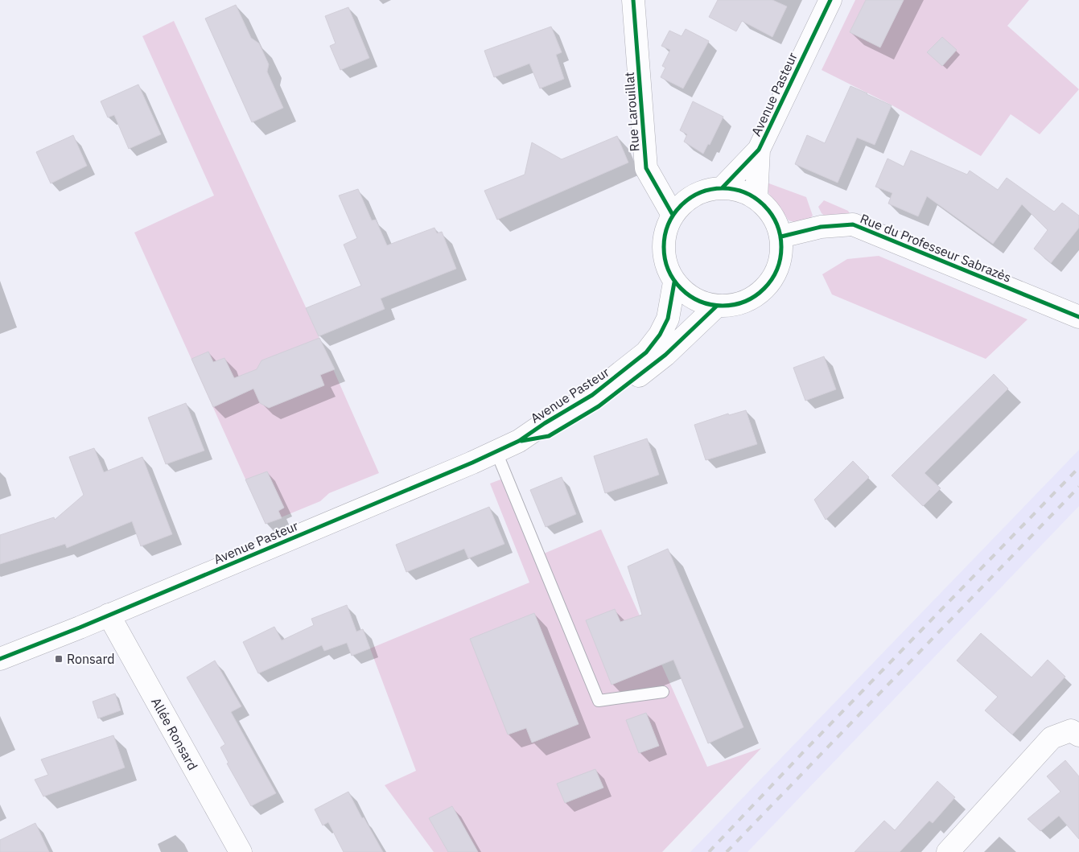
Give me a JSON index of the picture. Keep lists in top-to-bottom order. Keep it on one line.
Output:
{"streets":{"main road":["Avenue Pasteur","Rue Larouillat","Rue du Professeur Sabrazès","Allée Ronsard"]},"crossings":[["Avenue Pasteur","Rue Larouillat"],["Avenue Pasteur","Rue du Professeur Sabrazès"],["Avenue Pasteur","Allée Ronsard"],["Rue Larouillat","Rue du Professeur Sabrazès"]],"places":{"transit":["Ronsard"]}}
